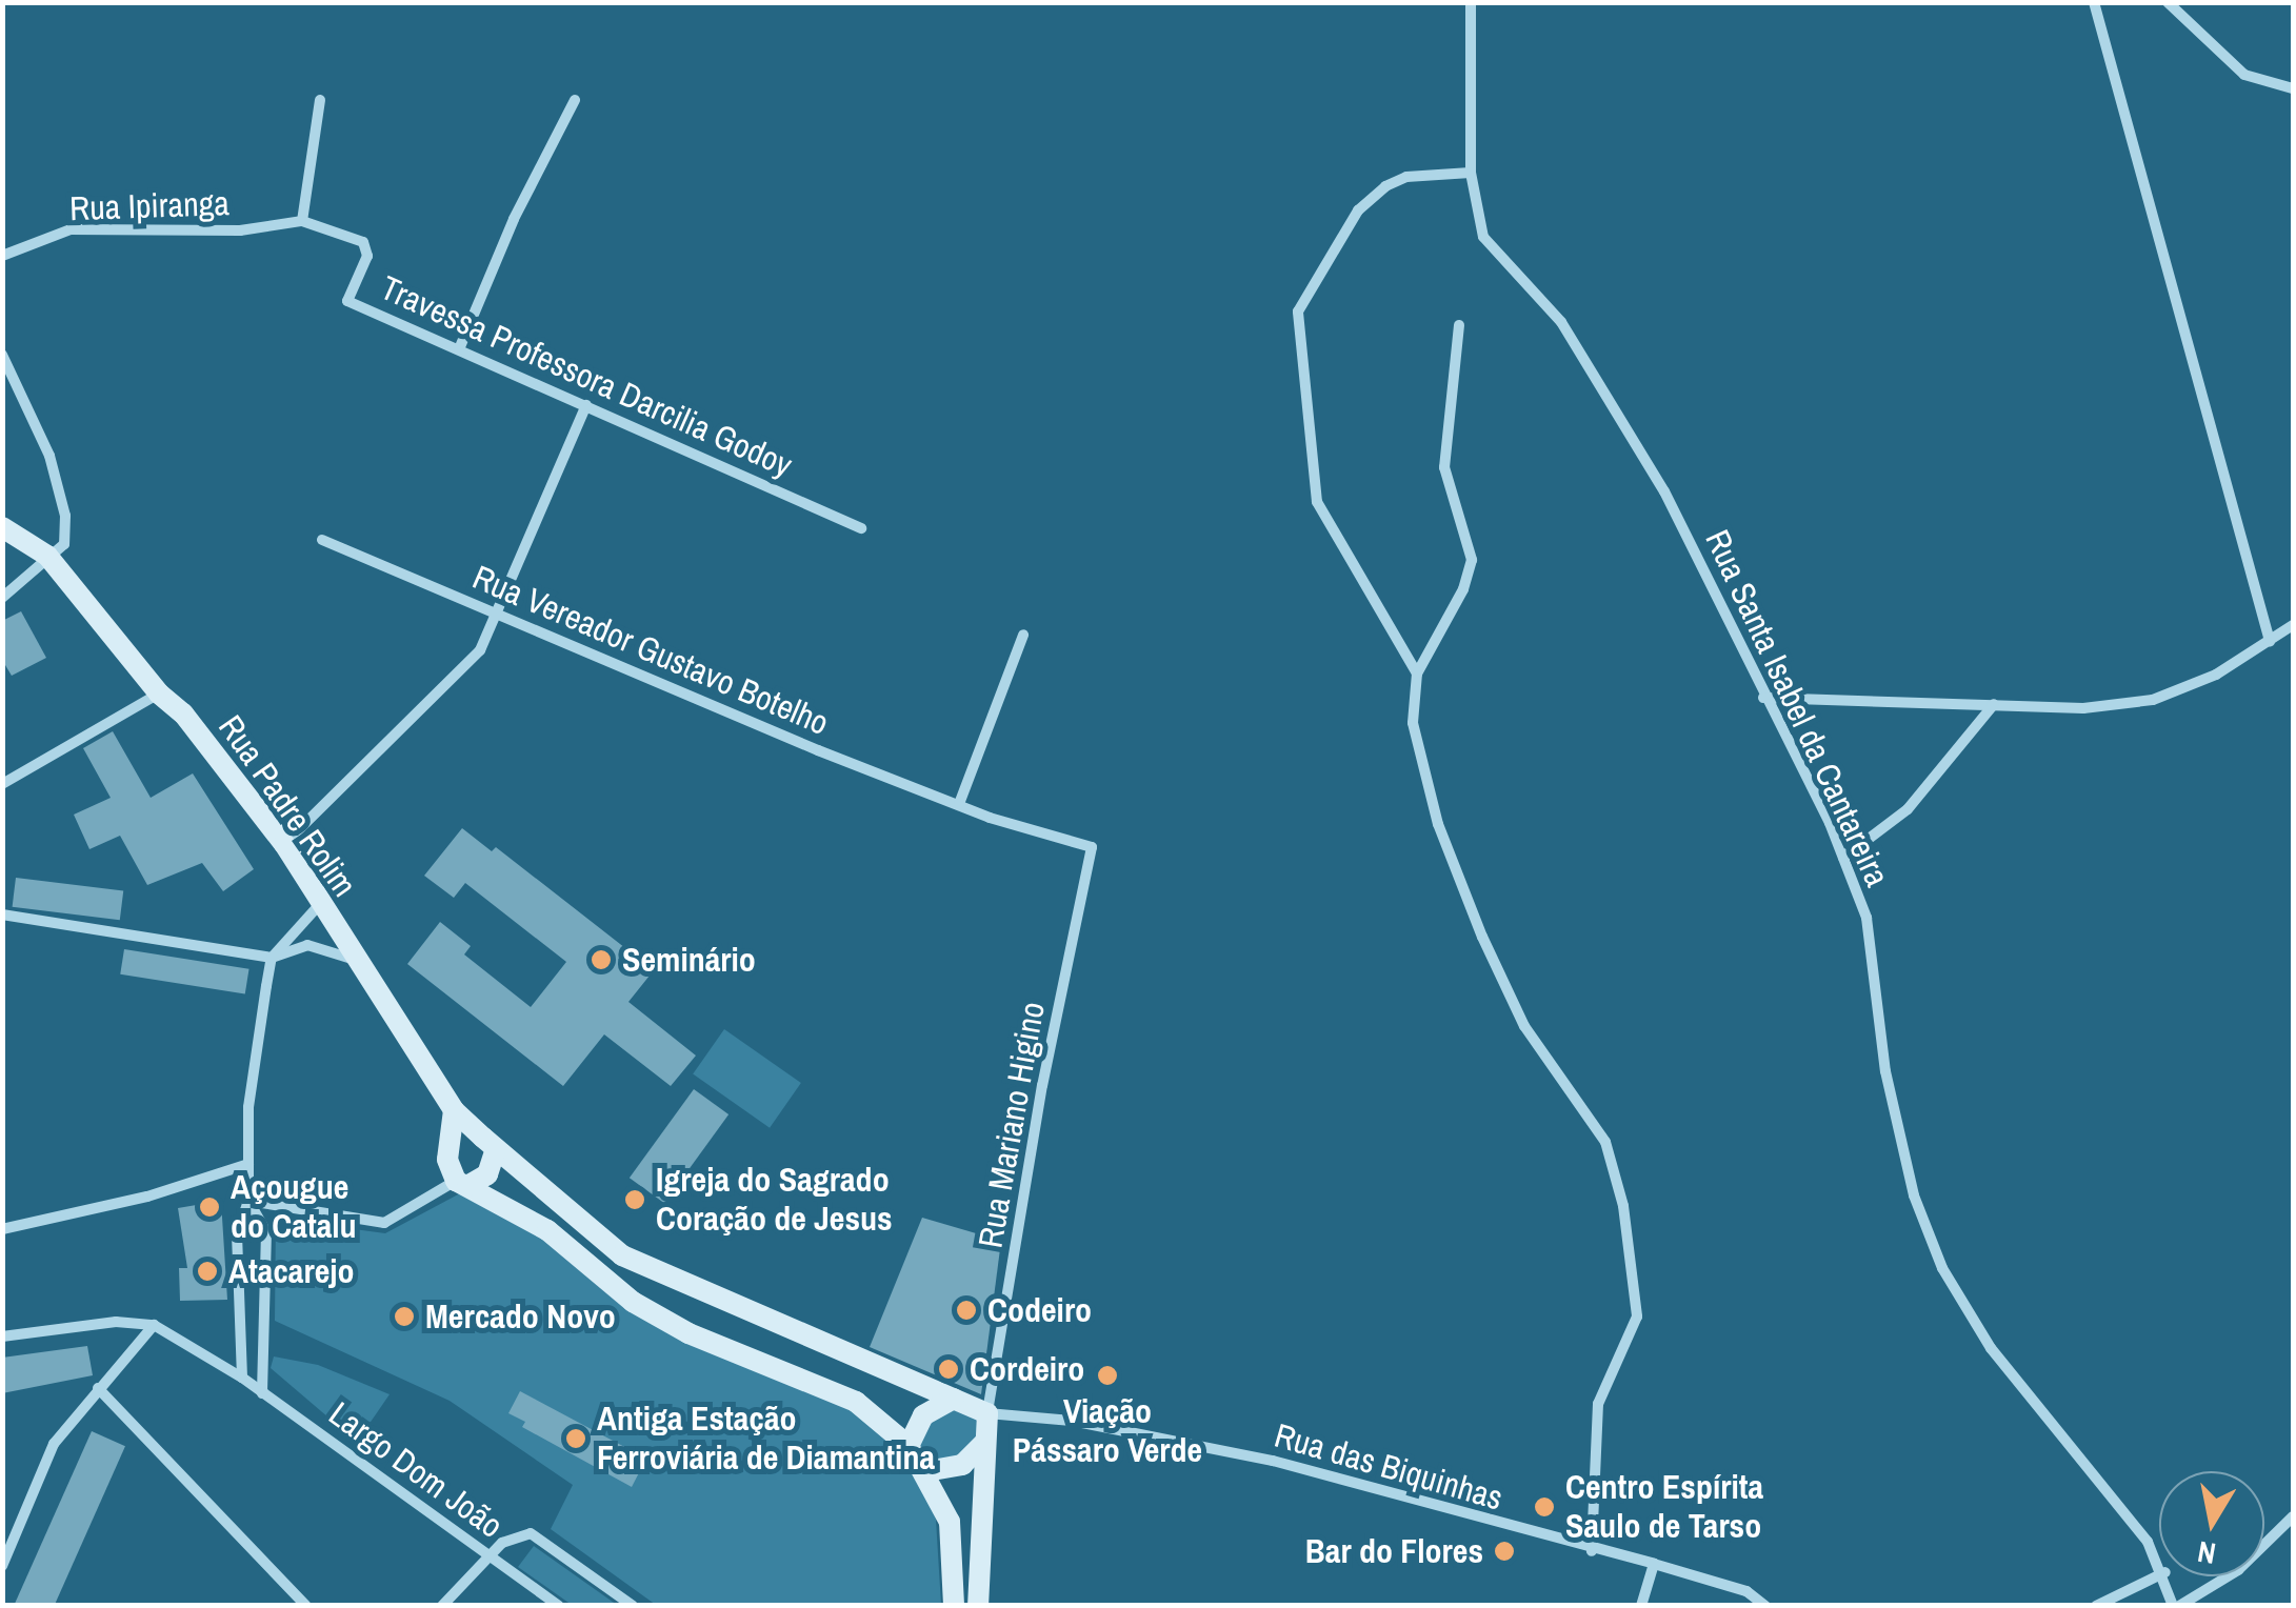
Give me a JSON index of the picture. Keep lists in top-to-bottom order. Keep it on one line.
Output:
{"streets":{"street":["Rua Ipiranga","Travessa Professora Darcilia Godoy","Rua Vereador Gustavo Botelho","Rua Santa Isabel da Cantareira","Rua Padre Rolim","Rua Mariano Higino","Rua das Biquinhas","Largo Dom João"]},"crossings":[["Rua Ipiranga","Travessa Professora Darcilia Godoy"],["Rua Vereador Gustavo Botelho","Rua Mariano Higino"],["Rua Padre Rolim","Rua Mariano Higino"],["Rua Padre Rolim","Rua das Biquinhas"],["Rua Mariano Higino","Rua das Biquinhas"]],"places":["Seminário","Igreja do Sagrado Coração de Jesus","Açougue do Catalu","Atacarejo","Codeiro","Mercado Novo","Cordeiro","Viação Pássaro Verde","Antiga Estação Ferroviária de Diamantina","Centro Espírita Saulo de Tarso","Bar do Flores"],"north":"bottom"}
